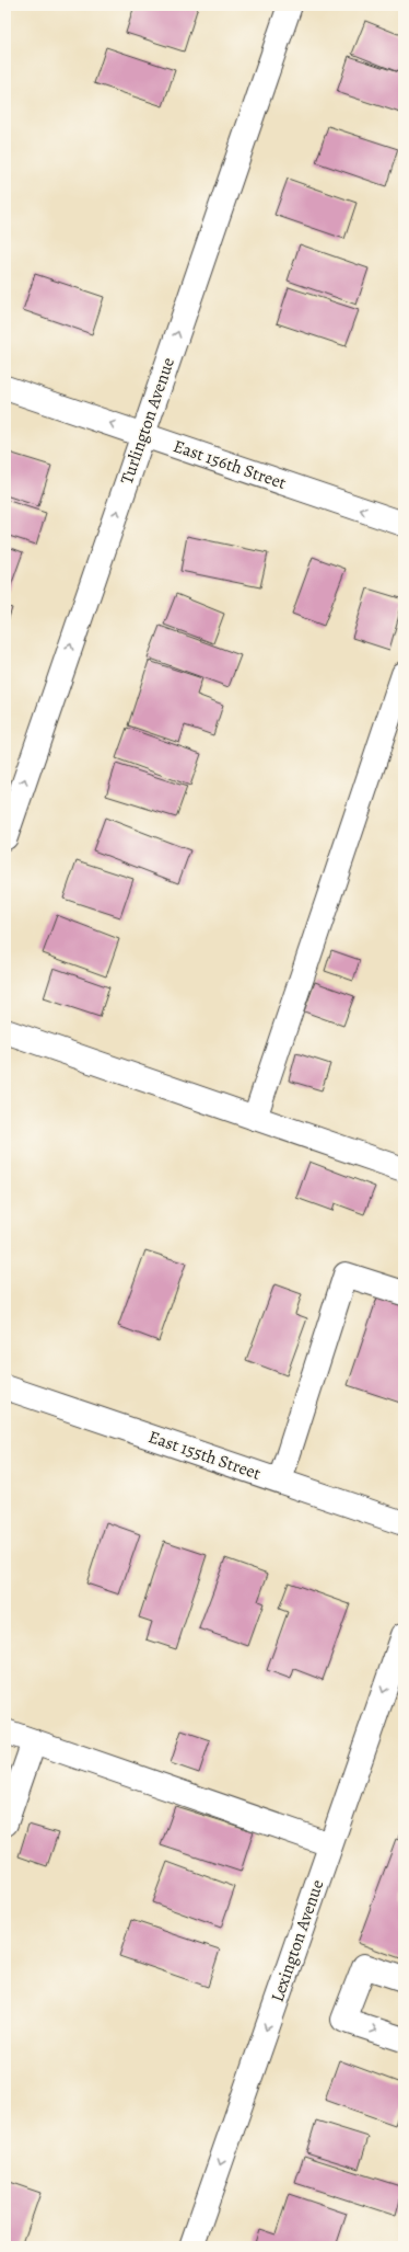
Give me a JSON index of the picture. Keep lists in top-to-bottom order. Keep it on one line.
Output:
{"streets":{"street":["Turlington Avenue","East 156th Street","East 155th Street","Lexington Avenue"]},"crossings":[["Turlington Avenue","East 156th Street"]],"one_way":["Turlington Avenue","East 156th Street","Lexington Avenue"]}
